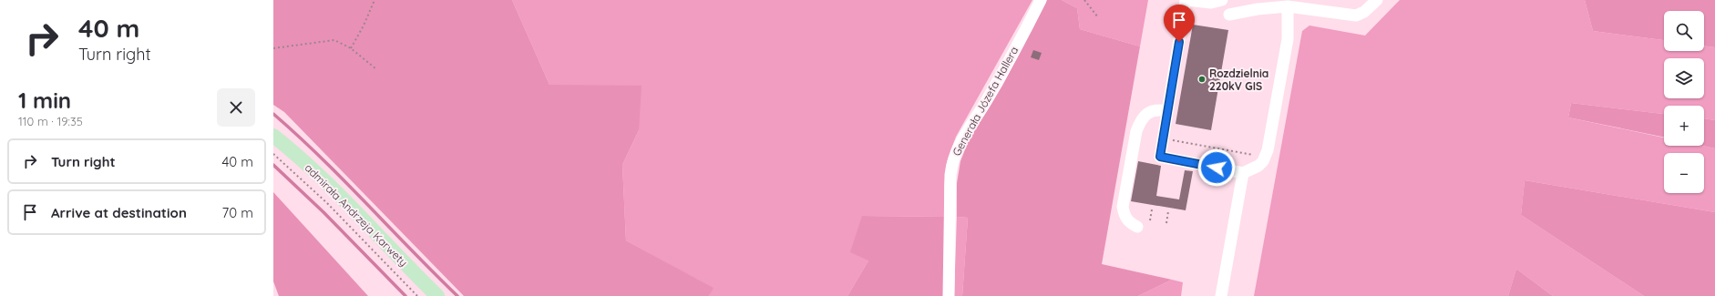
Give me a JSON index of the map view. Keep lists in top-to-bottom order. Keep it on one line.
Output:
{"streets":{"main road":["admirała Andrzeja Karwety"],"street":["Generała Józefa Hallera"]},"places":["Rozdzielnia 220kV GIS"],"page":{"turn":["40 m","Turn right"],"map_buttons":["+","−"],"heading":["1 min","110 m · 19:35"],"list":[{"name":"Turn right","value":"40 m"},{"name":"Arrive at destination","value":"70 m"}]}}
